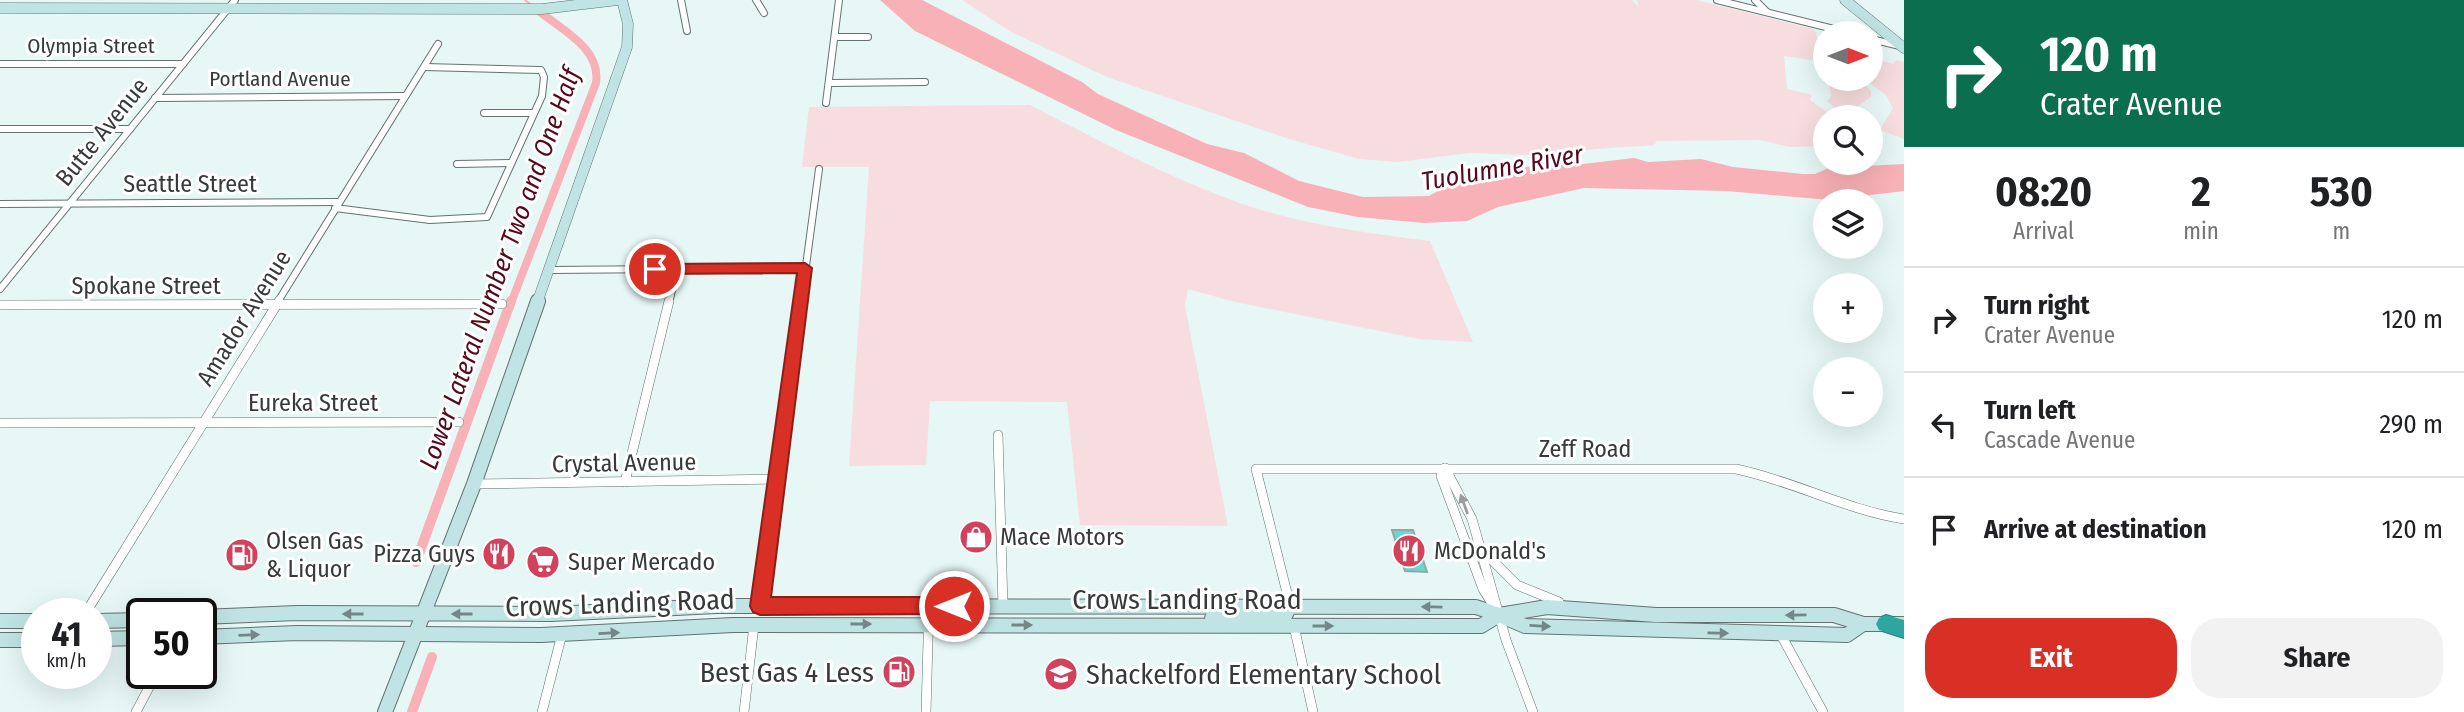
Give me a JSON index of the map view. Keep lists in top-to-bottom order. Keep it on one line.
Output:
{"streets":{"main road":["Crows Landing Road"],"street":["Olympia Street","Portland Avenue","Butte Avenue","Seattle Street","Spokane Street","Amador Avenue","Eureka Street","Zeff Road","Crystal Avenue"]},"crossings":[["Olympia Street","Butte Avenue"],["Portland Avenue","Butte Avenue"],["Portland Avenue","Amador Avenue"],["Butte Avenue","Seattle Street"],["Seattle Street","Amador Avenue"],["Spokane Street","Amador Avenue"],["Amador Avenue","Eureka Street"],["Zeff Road","Crows Landing Road"]],"water":["Tuolumne River","Lower Lateral Number Two and One Half"],"places":{"shop":["Mace Motors"],"restaurant":["McDonald's","Pizza Guys"],"fuel station":["Olsen Gas & Liquor","Best Gas 4 Less"],"supermarket":["Super Mercado"],"school or university":["Shackelford Elementary School"]},"north":"right","page":{"turn":["120 m","Crater Avenue"],"map_buttons":["+","−"],"eta":["08:20","Arrival","2","min","530","m"],"list":[{"name":"Turn right","note":"Crater Avenue","value":"120 m"},{"name":"Turn left","note":"Cascade Avenue","value":"290 m"},{"name":"Arrive at destination","value":"120 m"}],"speed":"41 km/h","limit":"50","buttons":["Exit","Share"]}}
